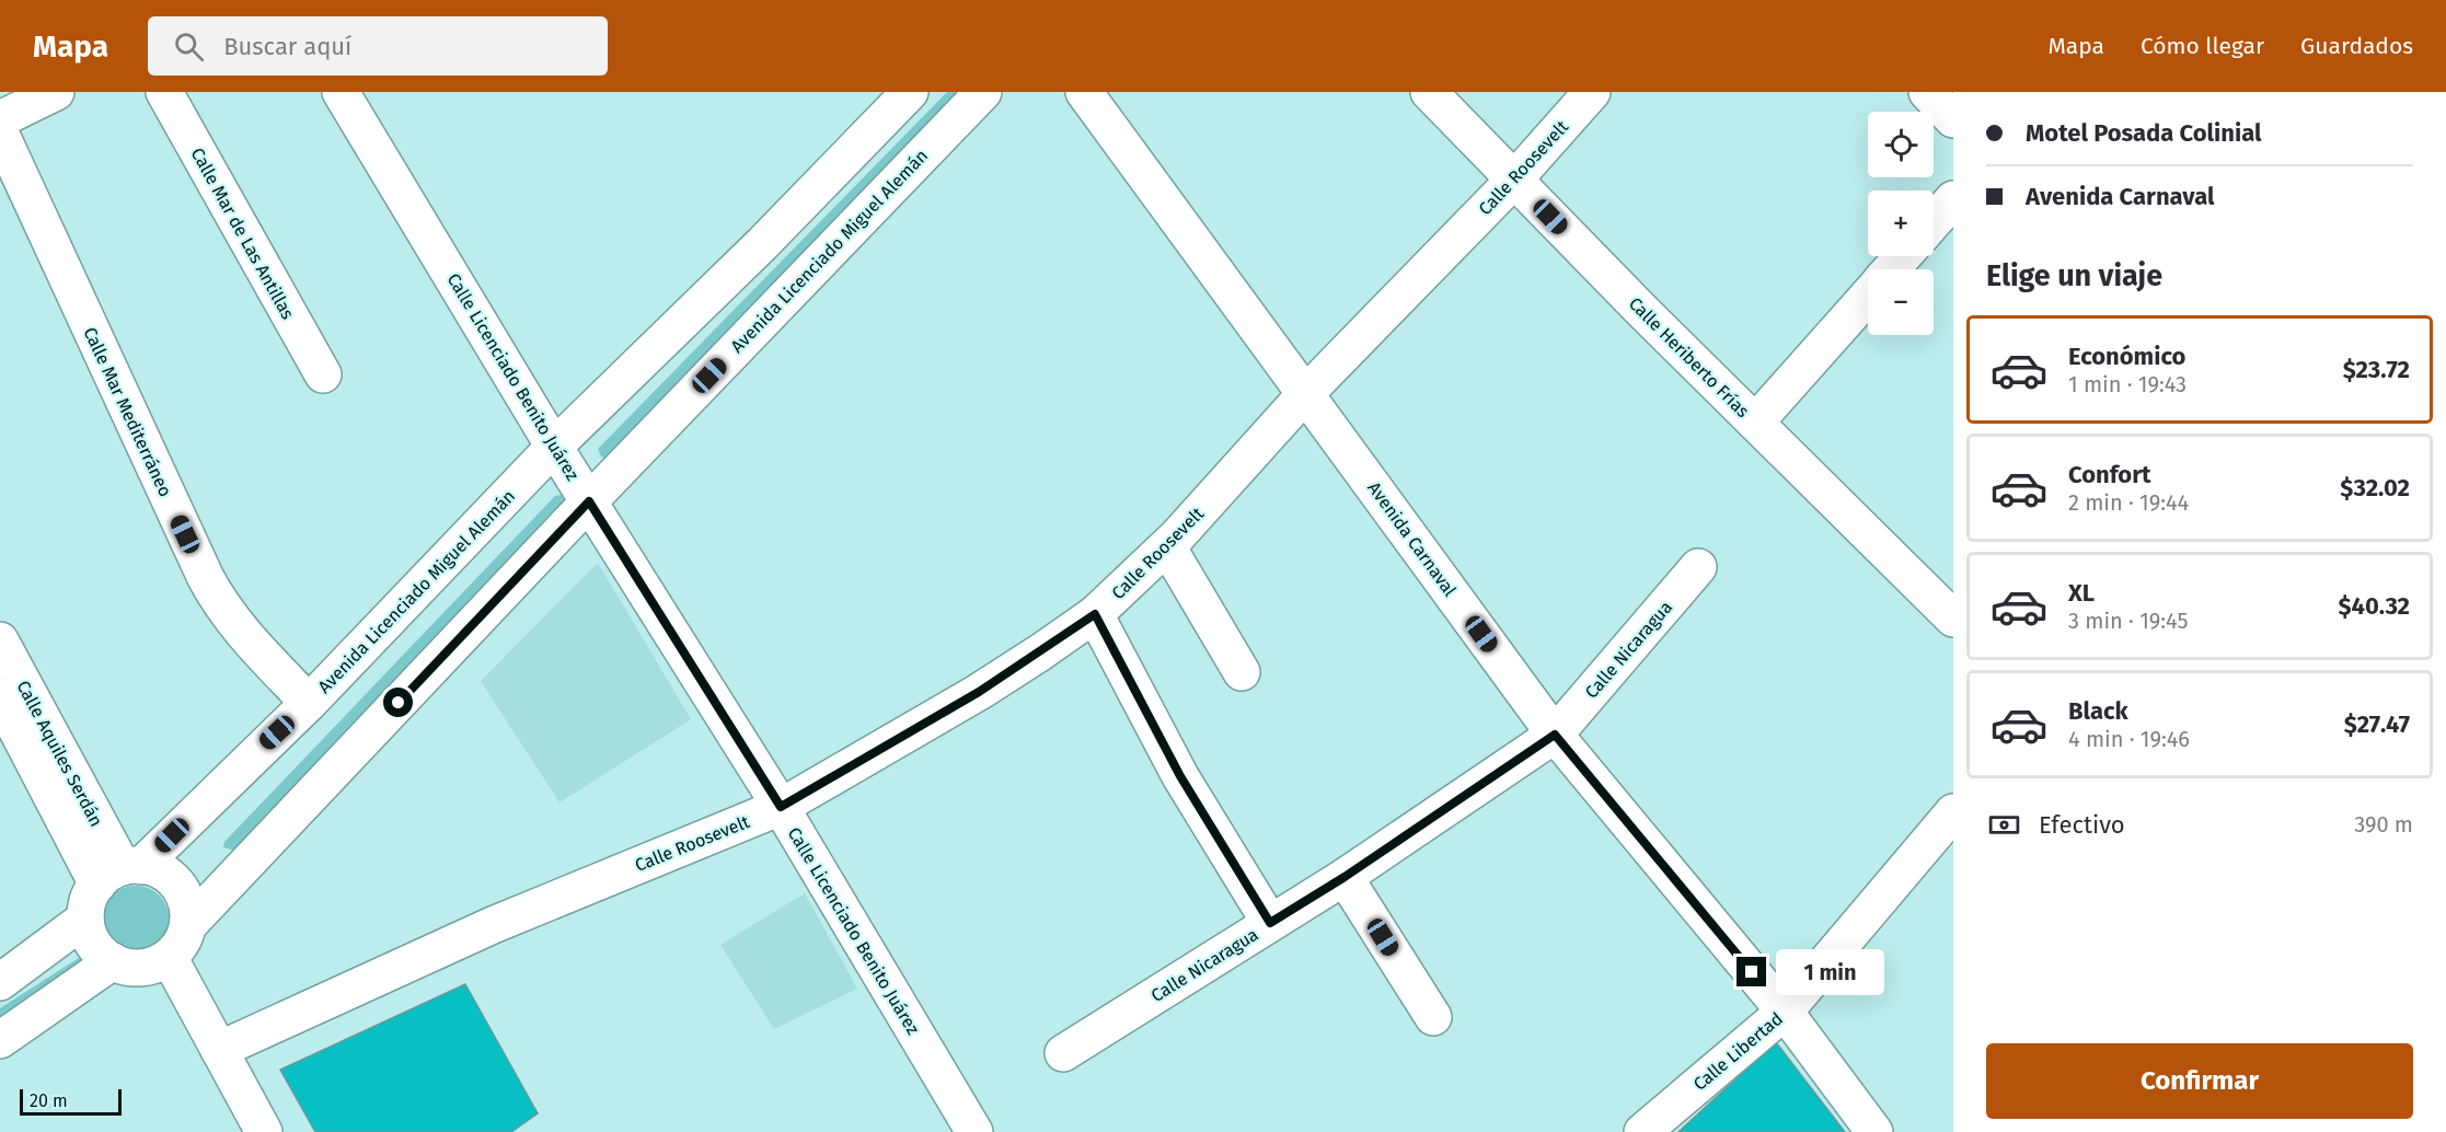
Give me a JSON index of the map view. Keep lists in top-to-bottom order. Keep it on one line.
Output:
{"streets":{"street":["Calle Roosevelt","Calle Mar de Las Antillas","Avenida Licenciado Miguel Alemán","Calle Heriberto Frías","Calle Licenciado Benito Juárez","Calle Mar Mediterráneo","Avenida Carnaval","Calle Nicaragua","Calle Aquiles Serdán","Calle Libertad"]},"crossings":[["Calle Roosevelt","Calle Heriberto Frías"],["Calle Roosevelt","Calle Licenciado Benito Juárez"],["Calle Roosevelt","Avenida Carnaval"],["Avenida Licenciado Miguel Alemán","Calle Licenciado Benito Juárez"],["Avenida Licenciado Miguel Alemán","Calle Mar Mediterráneo"],["Avenida Licenciado Miguel Alemán","Calle Aquiles Serdán"],["Avenida Carnaval","Calle Nicaragua"],["Avenida Carnaval","Calle Libertad"]],"scale_bar":"20 m","page":{"header":"Mapa","search":"Buscar aquí","nav":["Mapa","Cómo llegar","Guardados"],"banner":["Motel Posada Colinial","Avenida Carnaval"],"map_buttons":["+","−"],"heading":"Elige un viaje","list":[{"name":"Económico","note":"1 min · 19:43","value":"$23.72"},{"name":"Confort","note":"2 min · 19:44","value":"$32.02"},{"name":"XL","note":"3 min · 19:45","value":"$40.32"},{"name":"Black","note":"4 min · 19:46","value":"$27.47"}],"pay":["Efectivo","390 m"],"bubble":"1 min","buttons":"Confirmar","scale":"20 m"}}
